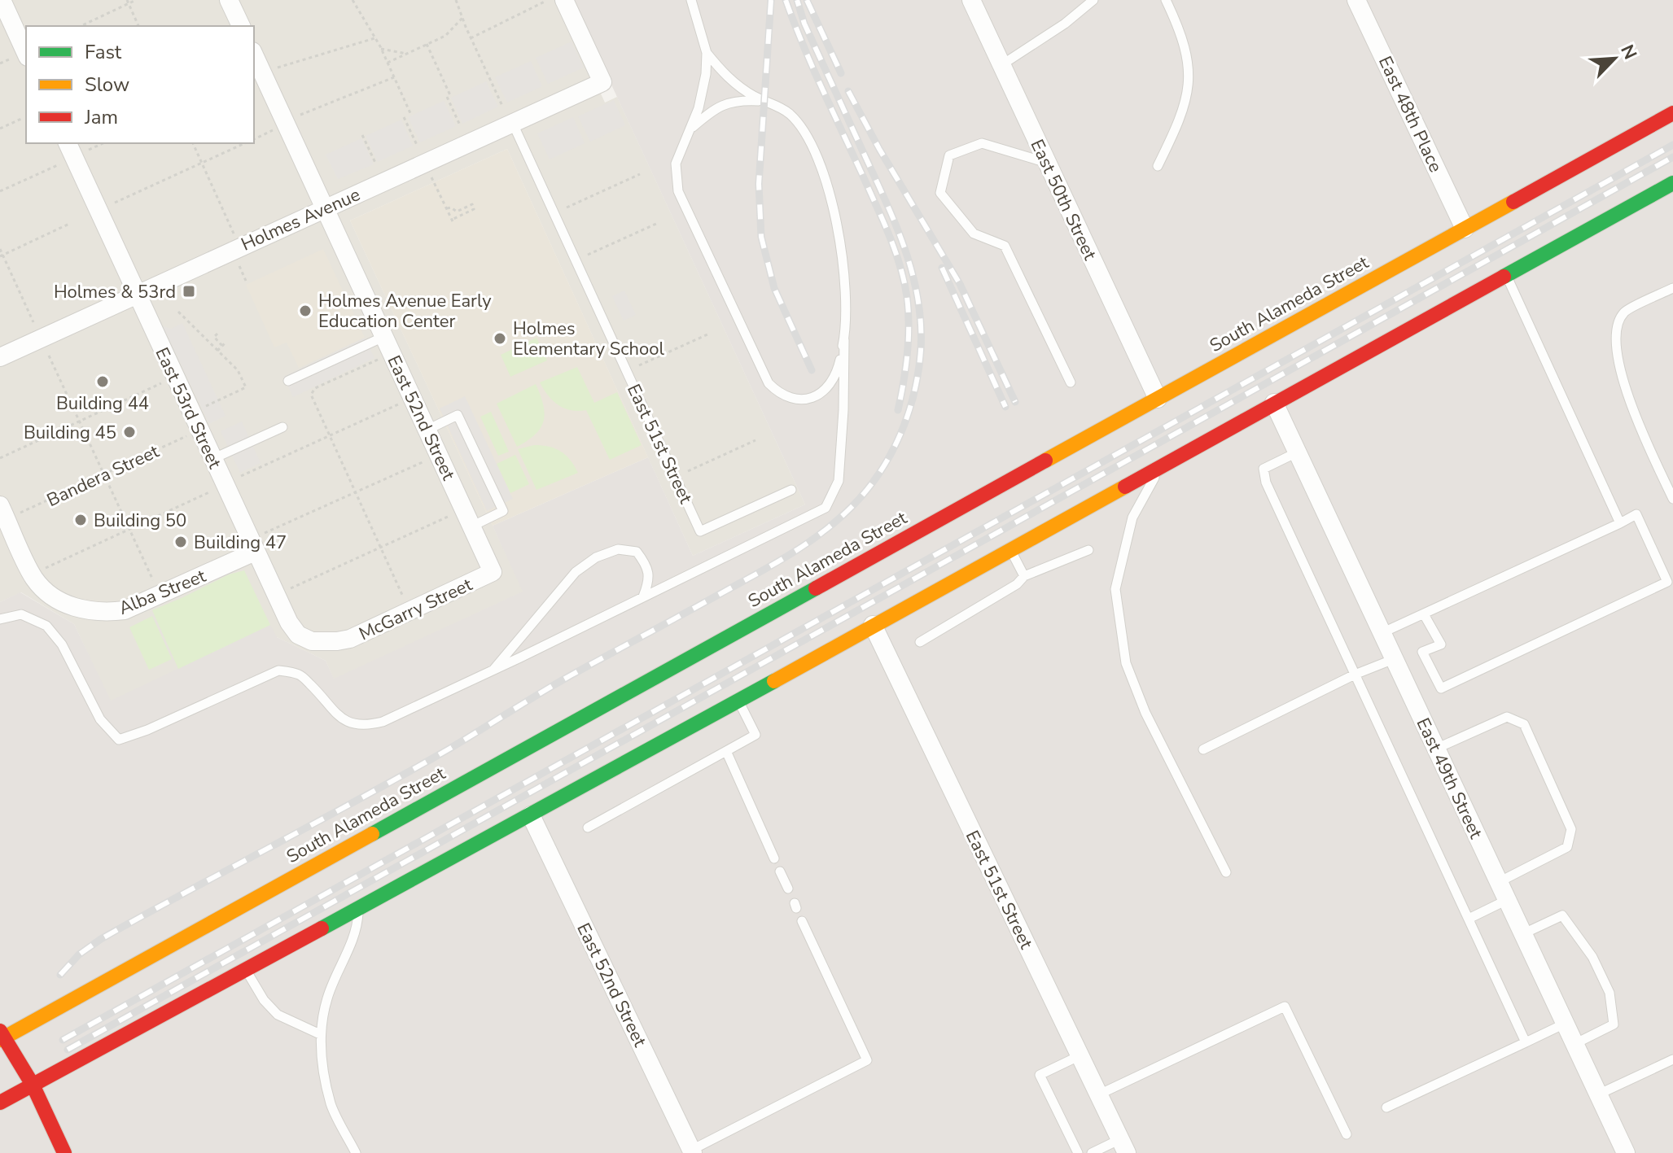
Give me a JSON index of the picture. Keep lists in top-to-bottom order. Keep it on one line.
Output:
{"streets":{"street":["East 48th Place","East 50th Street","Holmes Avenue","South Alameda Street","East 53rd Street","East 52nd Street","East 51st Street","Alba Street","McGarry Street","East 49th Street"],"path":["Bandera Street"]},"crossings":[["East 48th Place","South Alameda Street"],["East 50th Street","South Alameda Street"],["Holmes Avenue","East 53rd Street"],["Holmes Avenue","East 52nd Street"],["Holmes Avenue","East 51st Street"],["East 53rd Street","Alba Street"],["East 53rd Street","McGarry Street"],["East 52nd Street","McGarry Street"]],"places":{"transit":["Holmes & 53rd"],"other":["Holmes Avenue Early Education Center","Holmes Elementary School","Building 44","Building 45","Building 50","Building 47"]},"legend":["Fast","Slow","Jam"],"north":"top right"}
